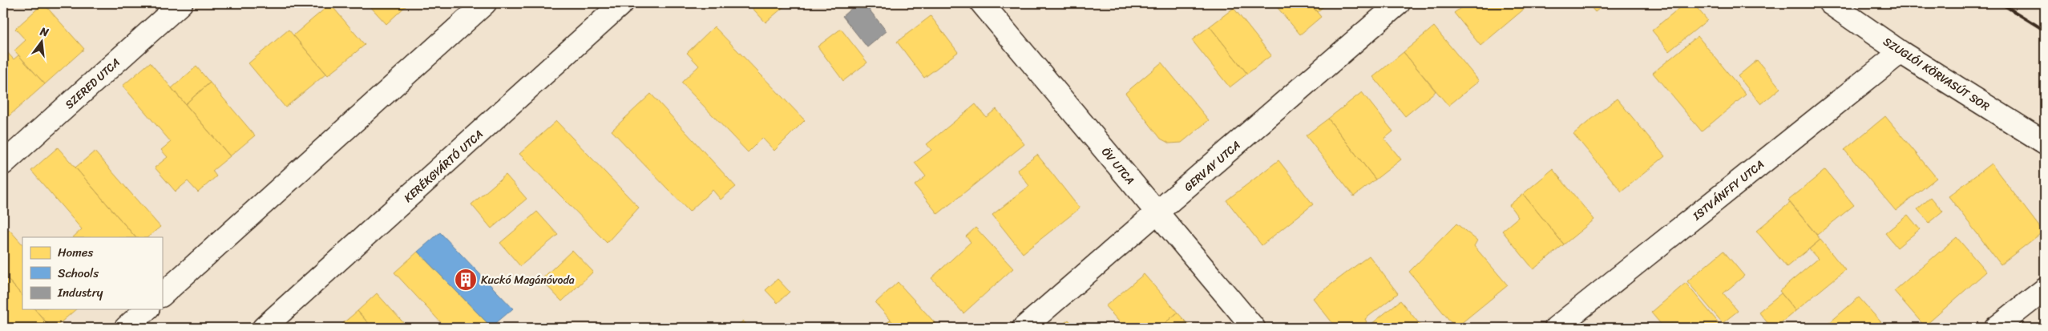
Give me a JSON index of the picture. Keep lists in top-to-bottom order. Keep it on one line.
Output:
{"streets":{"street":["SZUGLÓI KÖRVASÚT SOR","SZERED UTCA","KERÉKGYÁRTÓ UTCA","ÖV UTCA","GERVAY UTCA","ISTVÁNFFY UTCA"]},"crossings":[["SZUGLÓI KÖRVASÚT SOR","ISTVÁNFFY UTCA"],["ÖV UTCA","GERVAY UTCA"]],"places":{"building":["Kuckó Magánóvoda"]},"legend":["Homes","Schools","Industry"],"north":"top"}
